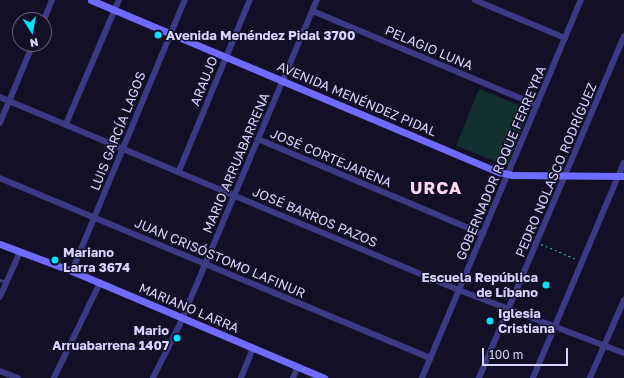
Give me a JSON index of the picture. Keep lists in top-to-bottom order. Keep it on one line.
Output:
{"streets":{"main road":["AVENIDA MENÉNDEZ PIDAL","MARIANO LARRA"],"street":["PELAGIO LUNA","ARAUJO","LUIS GARCÍA LAGOS","JOSÉ CORTEJARENA","MARIO ARRUABARRENA","GOBERNADOR ROQUE FERREYRA","PEDRO NOLASCO RODRÍGUEZ","JOSÉ BARROS PAZOS","JUAN CRISÓSTOMO LAFINUR"]},"crossings":[["PELAGIO LUNA","MARIO ARRUABARRENA"],["PELAGIO LUNA","GOBERNADOR ROQUE FERREYRA"],["ARAUJO","AVENIDA MENÉNDEZ PIDAL"],["ARAUJO","JOSÉ BARROS PAZOS"],["AVENIDA MENÉNDEZ PIDAL","LUIS GARCÍA LAGOS"],["AVENIDA MENÉNDEZ PIDAL","MARIO ARRUABARRENA"],["AVENIDA MENÉNDEZ PIDAL","GOBERNADOR ROQUE FERREYRA"],["AVENIDA MENÉNDEZ PIDAL","PEDRO NOLASCO RODRÍGUEZ"],["LUIS GARCÍA LAGOS","JOSÉ BARROS PAZOS"],["LUIS GARCÍA LAGOS","JUAN CRISÓSTOMO LAFINUR"],["LUIS GARCÍA LAGOS","MARIANO LARRA"],["JOSÉ CORTEJARENA","MARIO ARRUABARRENA"],["JOSÉ CORTEJARENA","GOBERNADOR ROQUE FERREYRA"],["MARIO ARRUABARRENA","JOSÉ BARROS PAZOS"],["MARIO ARRUABARRENA","JUAN CRISÓSTOMO LAFINUR"],["MARIO ARRUABARRENA","MARIANO LARRA"],["GOBERNADOR ROQUE FERREYRA","JOSÉ BARROS PAZOS"],["GOBERNADOR ROQUE FERREYRA","JUAN CRISÓSTOMO LAFINUR"],["PEDRO NOLASCO RODRÍGUEZ","JOSÉ BARROS PAZOS"]],"districts":["URCA"],"places":["Avenida Menéndez Pidal 3700","Mariano Larra 3674","Escuela República de Líbano","Iglesia Cristiana","Mario Arruabarrena 1407"],"scale_bar":"100 m","north":"bottom"}
